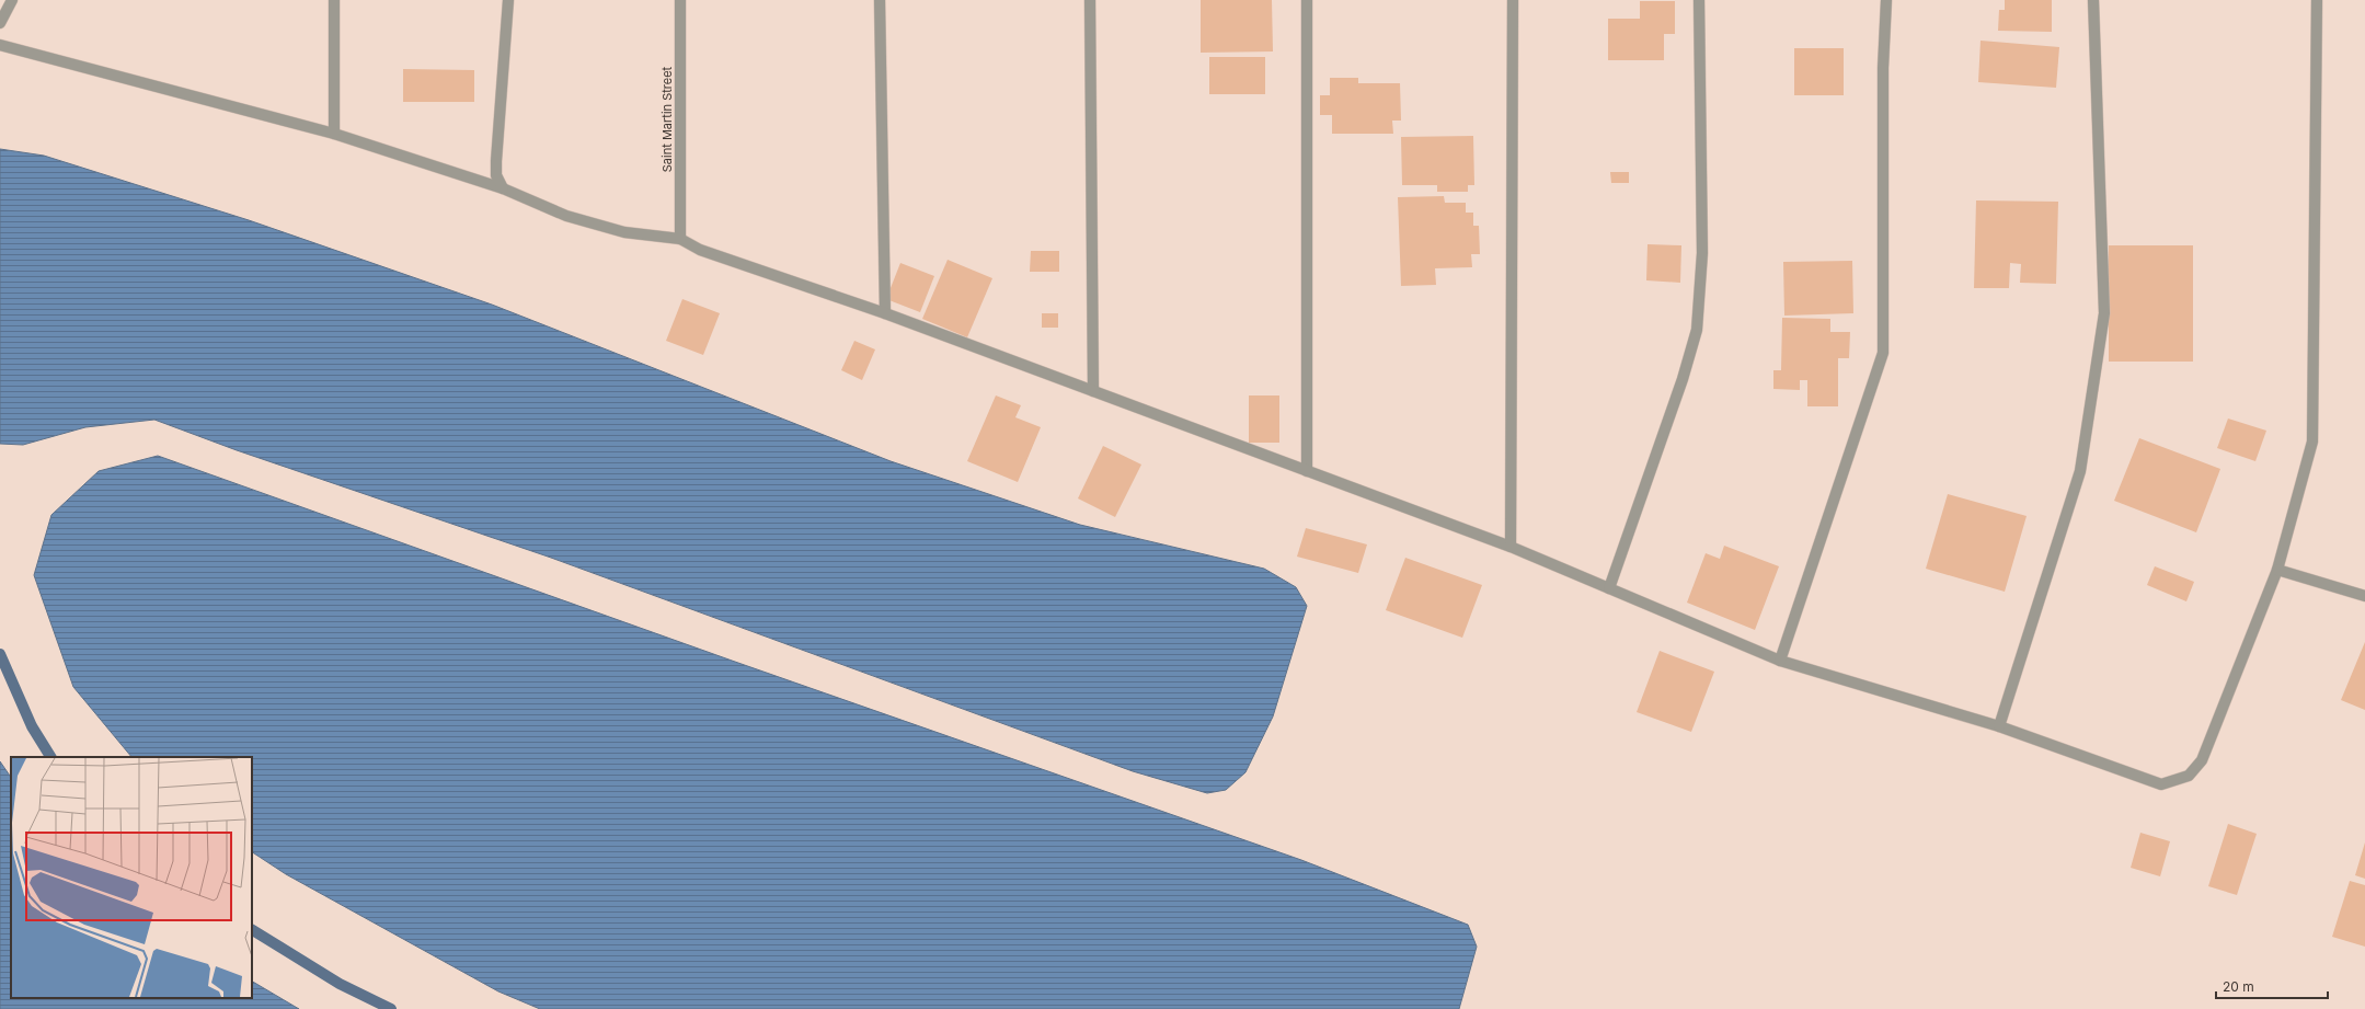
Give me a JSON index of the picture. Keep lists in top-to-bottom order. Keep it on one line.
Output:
{"streets":{"street":["Saint Martin Street"]},"scale_bar":"20 m"}
